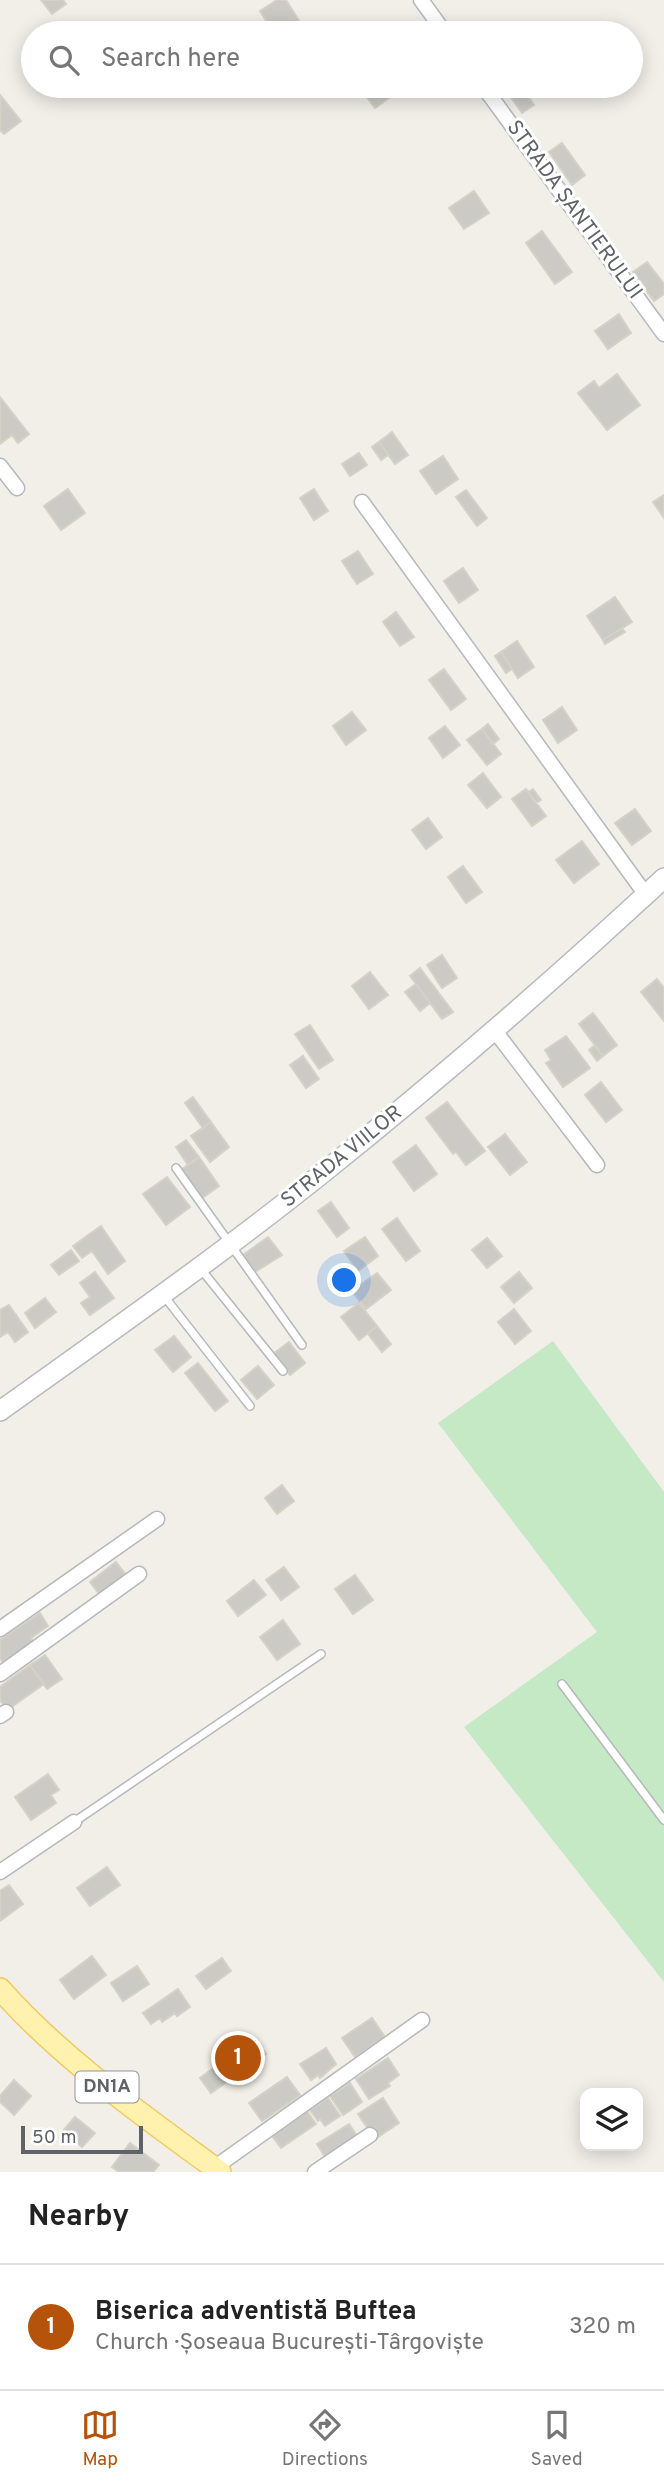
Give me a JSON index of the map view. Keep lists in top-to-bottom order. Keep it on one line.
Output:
{"streets":{"main road":["STRADA VIILOR","DN1A"],"street":["STRADA ȘANTIERULUI"]},"scale_bar":"50 m","page":{"search":"Search here","pins":"1","scale":"50 m","heading":"Nearby","list":[{"mark":"1","name":"Biserica adventistă Buftea","note":"Church · Șoseaua București-Târgoviște","value":"320 m"}],"nav":["Map","Directions","Saved"]}}
